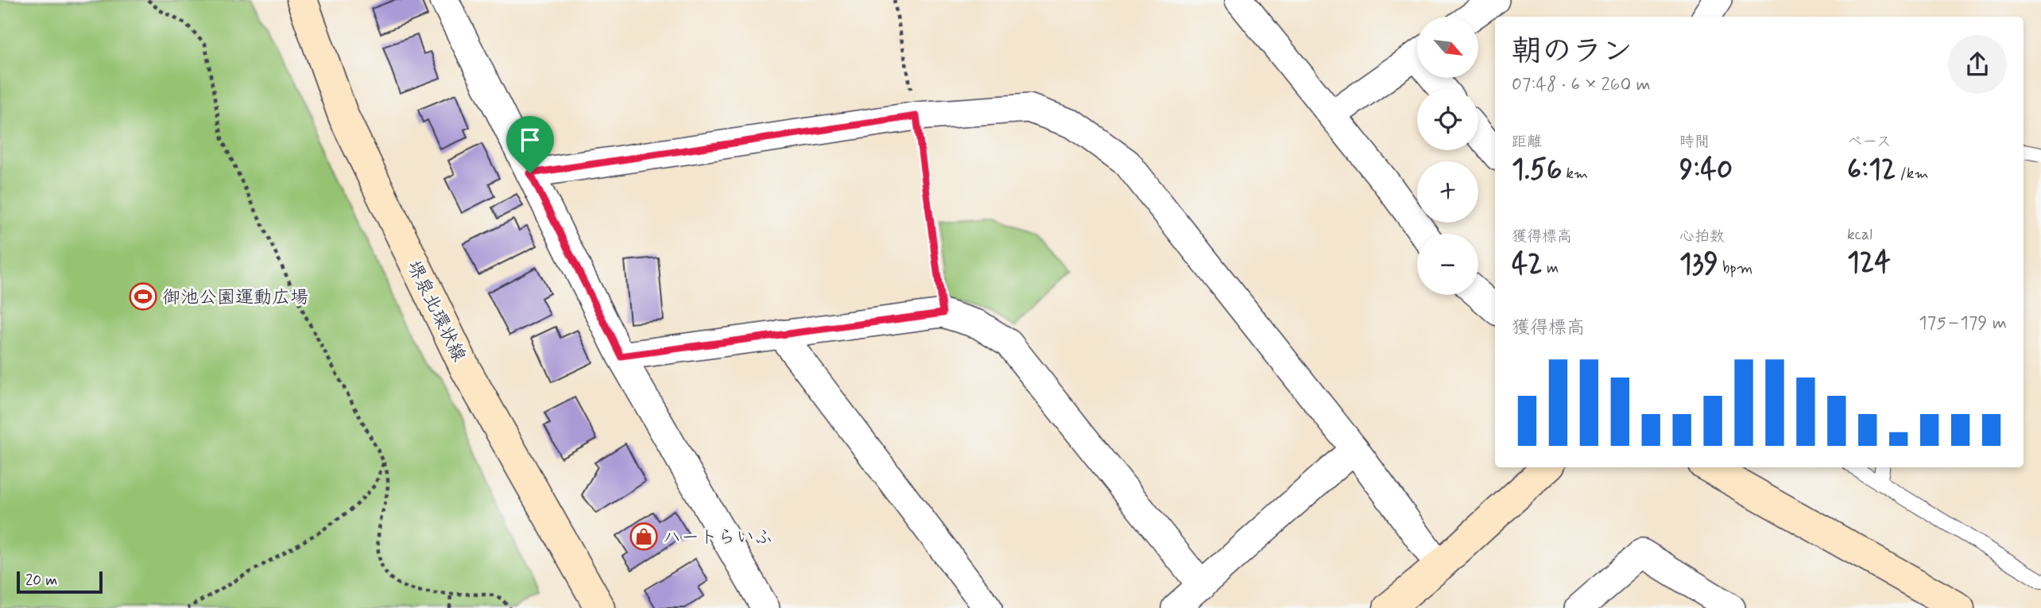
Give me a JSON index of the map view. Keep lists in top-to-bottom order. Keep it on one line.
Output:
{"streets":{"main road":["堺泉北環状線"]},"places":{"sports":["御池公園運動広場"],"shop":["ハートらいふ"]},"scale_bar":"20 m","north":"bottom right","page":{"map_buttons":["+","−"],"heading":["朝のラン","07:48 · 6 × 260 m"],"stats":[["距離","1.56 km"],["時間","9:40"],["ペース","6:12 /km"],["獲得標高","42 m"],["心拍数","139 bpm"],["kcal","124"]],"chart":["獲得標高","175–179 m"],"scale":"20 m"}}
